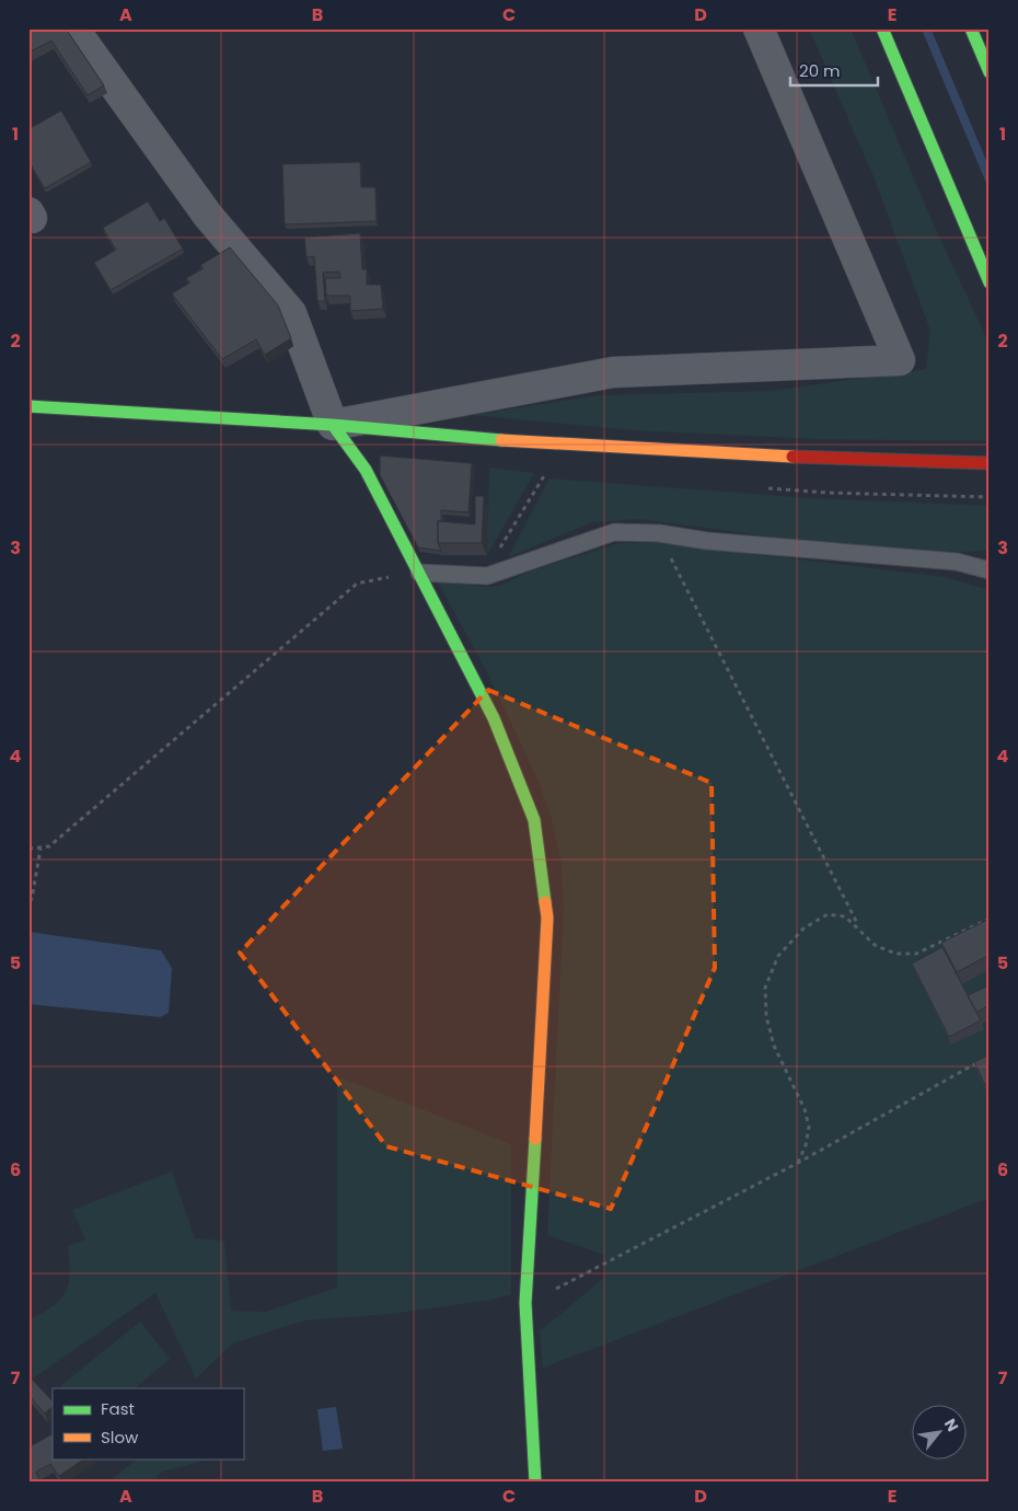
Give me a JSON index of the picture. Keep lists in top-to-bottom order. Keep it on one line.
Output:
{"legend":["Fast","Slow"],"scale_bar":"20 m","north":"top right","grid":{"columns":["A","B","C","D","E"],"rows":["1","2","3","4","5","6","7"]}}
